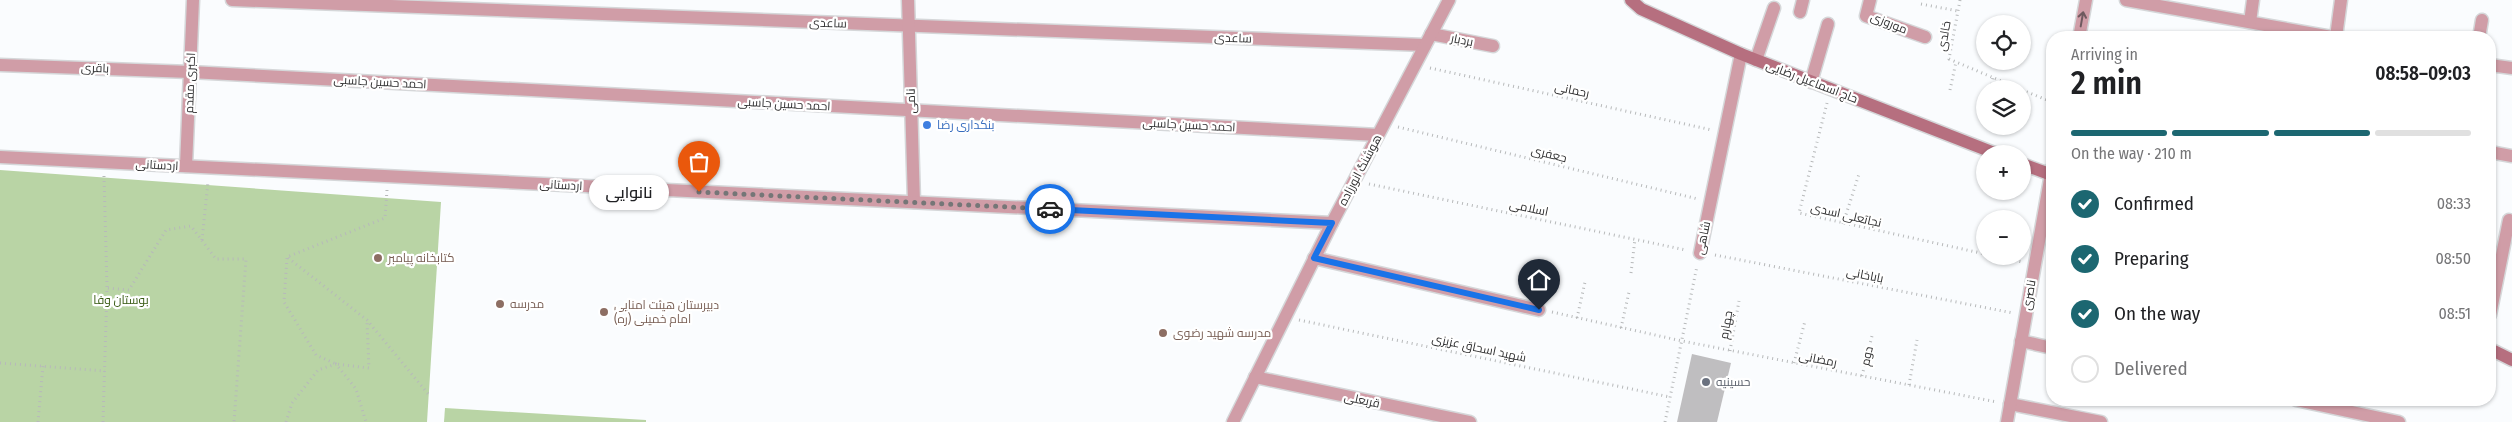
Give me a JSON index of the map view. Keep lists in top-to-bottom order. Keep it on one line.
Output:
{"streets":{"main road":["حاج اسماعیل رضایی"],"street":["ساعدی","موروزی","بردبار","باقری","احمد حسین جاسبی","اکبری مقدم","نامی","اردستانی","هوشنگ انورزاده","شاهی","ناصری","قربعلی"],"path":["خالدی","رحمانی","جعفری","اسلامی","نجاتعلی اسدی","باباخانی","چهارم","شهید اسحاق عزیزی","دوم","رمضانی"]},"crossings":[["ساعدی","بردبار"],["ساعدی","نامی"],["ساعدی","هوشنگ انورزاده"],["بردبار","هوشنگ انورزاده"],["باقری","احمد حسین جاسبی"],["باقری","اکبری مقدم"],["احمد حسین جاسبی","اکبری مقدم"],["احمد حسین جاسبی","نامی"],["احمد حسین جاسبی","جعفری"],["احمد حسین جاسبی","هوشنگ انورزاده"],["حاج اسماعیل رضایی","نجاتعلی اسدی"],["حاج اسماعیل رضایی","شاهی"],["اکبری مقدم","اردستانی"],["رحمانی","هوشنگ انورزاده"],["رحمانی","شاهی"],["نامی","اردستانی"],["جعفری","هوشنگ انورزاده"],["جعفری","شاهی"],["اردستانی","هوشنگ انورزاده"],["هوشنگ انورزاده","اسلامی"],["هوشنگ انورزاده","شهید اسحاق عزیزی"],["هوشنگ انورزاده","قربعلی"],["اسلامی","شاهی"],["اسلامی","باباخانی"],["شاهی","باباخانی"],["شاهی","شهید اسحاق عزیزی"],["شاهی","رمضانی"],["باباخانی","ناصری"],["ناصری","رمضانی"],["چهارم","رمضانی"],["دوم","رمضانی"]],"parks":["بوستان وفا"],"places":["بنکداری رضا","نانوایی","کتابخانه پیامبر","مدرسه","دبیرستان هیئت امنایی امام خمینی (ره)","مدرسه شهید رضوی","حسینیه"],"page":{"map_buttons":["+","−"],"heading":["2 min","Arriving in","08:58–09:03"],"bar":"On the way · 210 m","bubble":"نانوایی","list":[["Confirmed","08:33"],["Preparing","08:50"],["On the way","08:51"],"Delivered"]}}
